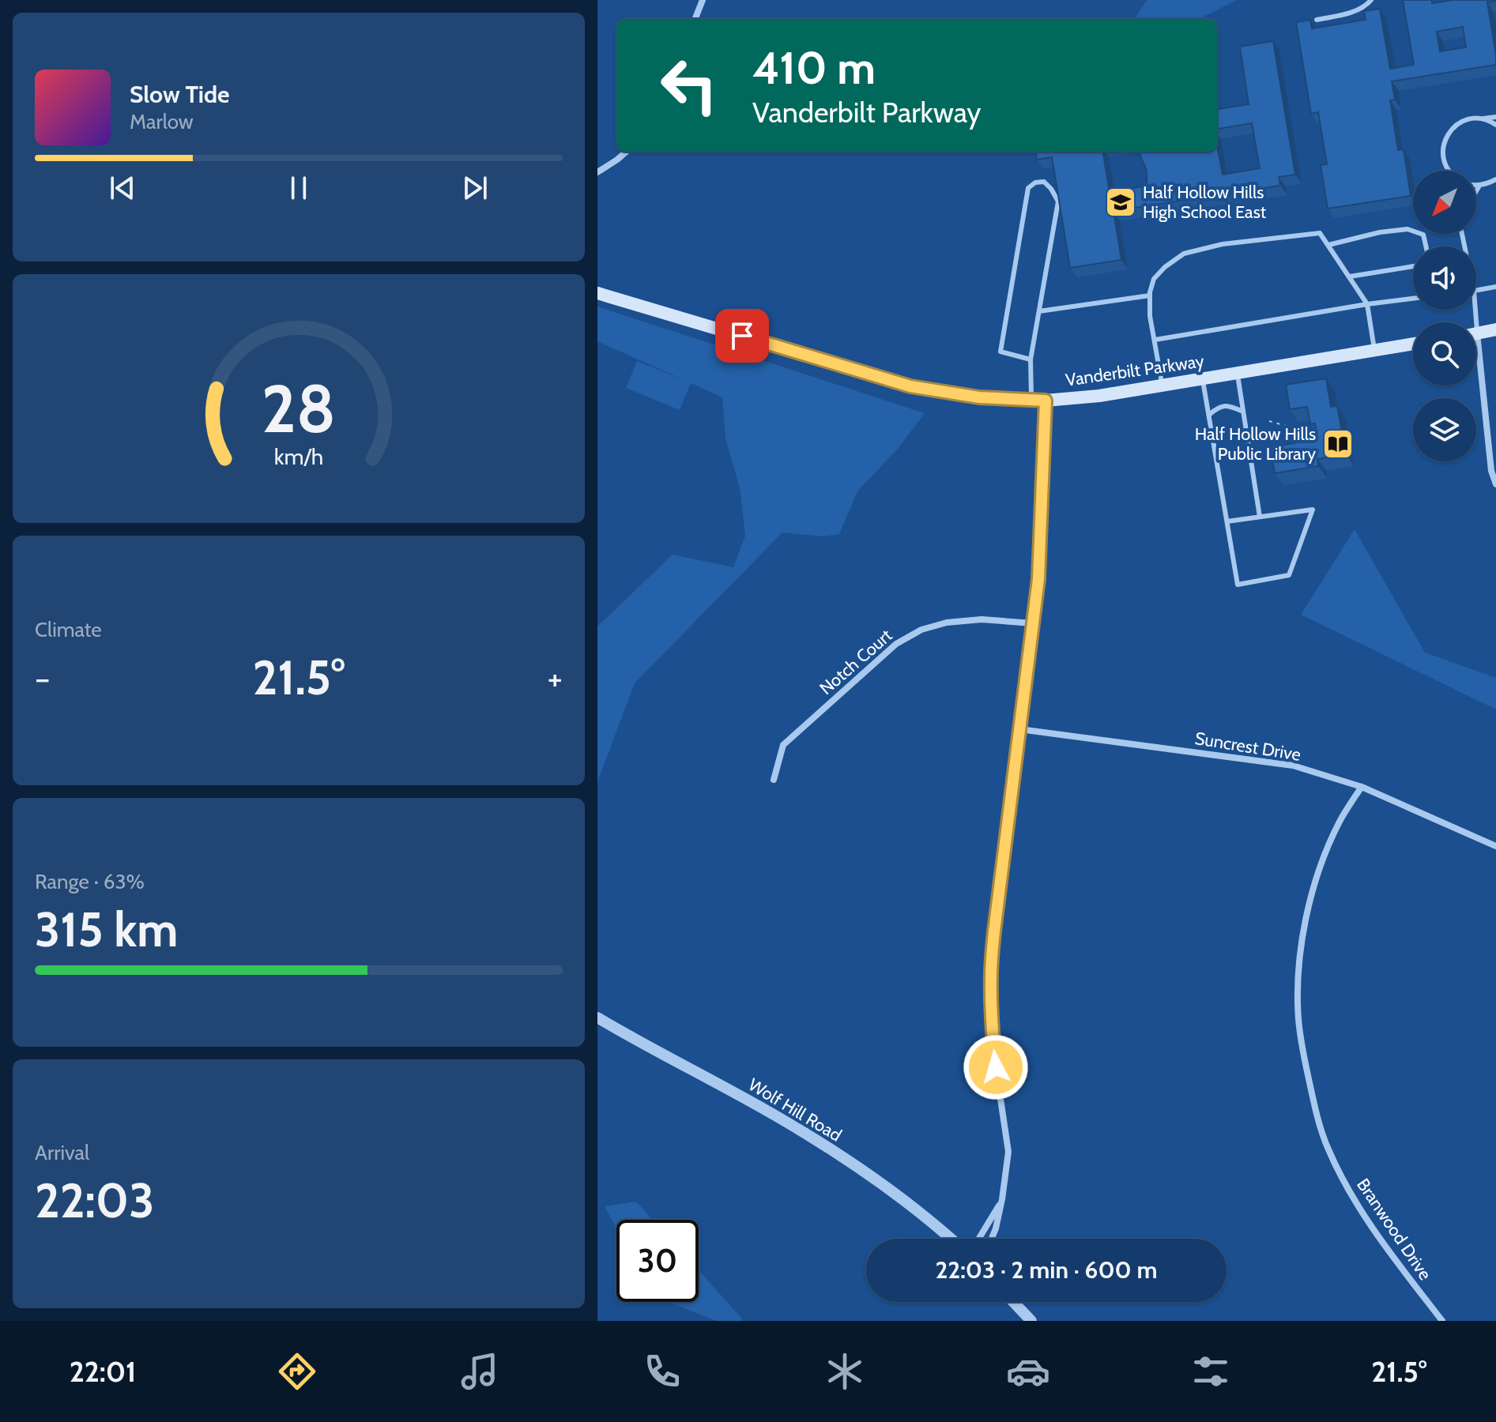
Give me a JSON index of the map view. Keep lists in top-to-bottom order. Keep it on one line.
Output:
{"streets":{"main road":["Vanderbilt Parkway"],"street":["Notch Court","Suncrest Drive","Wolf Hill Road","Branwood Drive"]},"crossings":[["Suncrest Drive","Branwood Drive"]],"places":{"school or university":["Half Hollow Hills High School East"],"library":["Half Hollow Hills Public Library"]},"north":"bottom left","page":{"turn":["410 m","Vanderbilt Parkway"],"song":["Slow Tide","Marlow"],"tile":["Climate",["Range · 63%","315 km"],["Arrival","22:03"]],"heat":["−","21.5°","+"],"limit":"30","trip":"22:03 · 2 min · 600 m","tabs":["22:01","21.5°"],"gauge":["28","km/h"]}}
